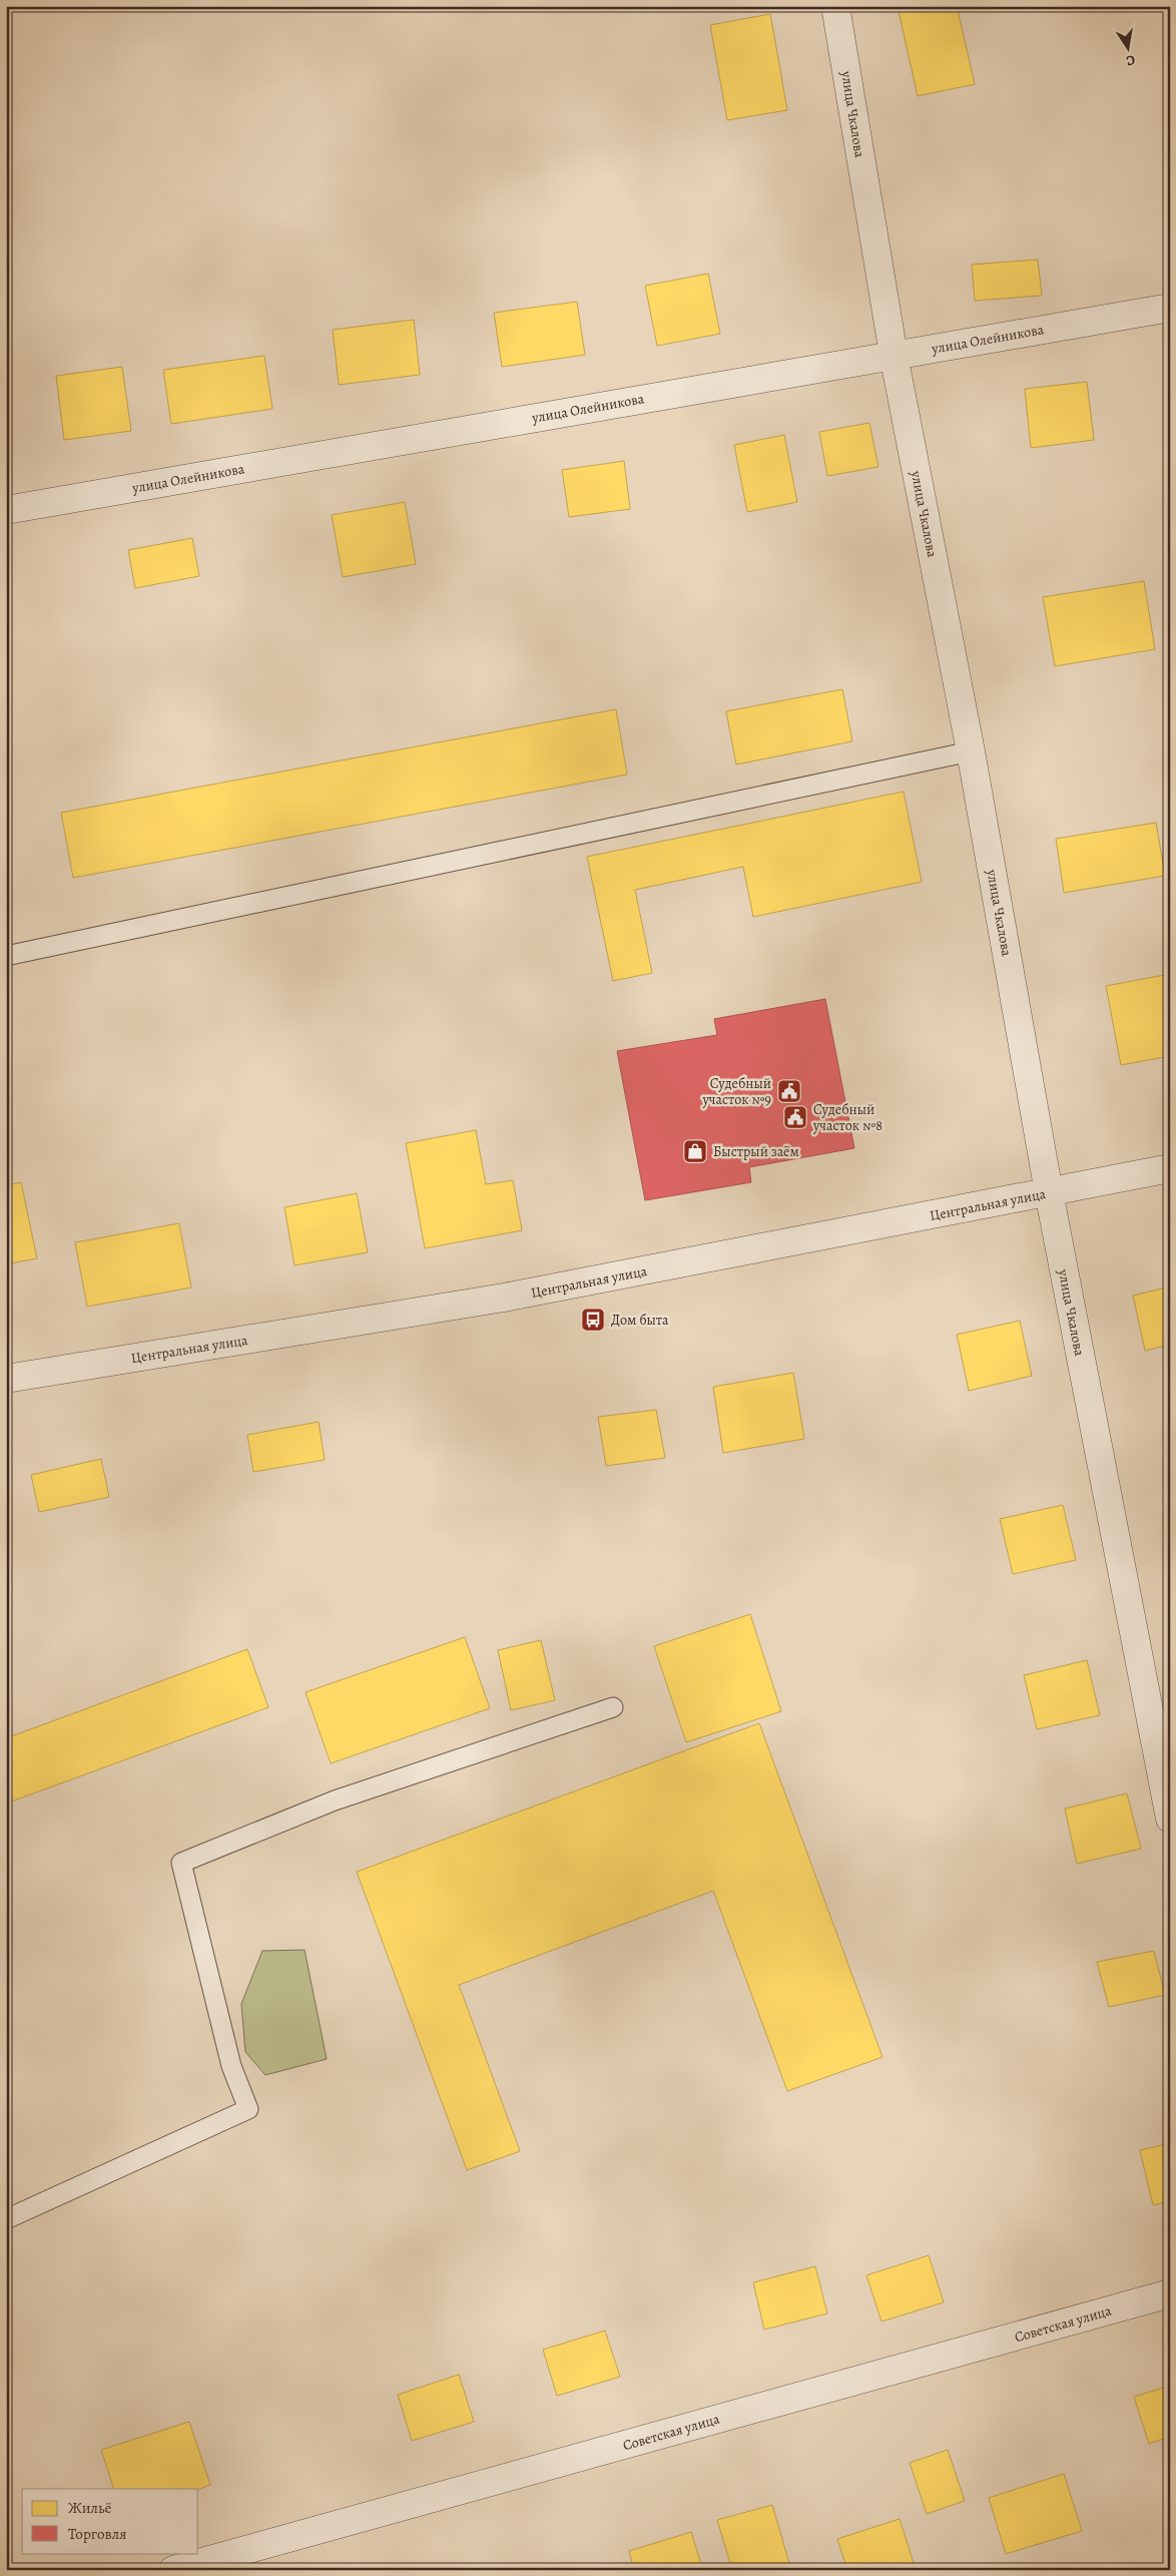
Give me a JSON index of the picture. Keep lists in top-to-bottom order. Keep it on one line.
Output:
{"streets":{"street":["улица Чкалова","улица Олейникова","Центральная улица","Советская улица"]},"crossings":[["улица Чкалова","улица Олейникова"],["улица Чкалова","Центральная улица"]],"places":{"public building":["Судебный участок №9","Судебный участок №8"],"shop":["Быстрый заём"],"bus stop":["Дом быта"]},"legend":["Жильё","Торговля"],"north":"bottom"}
